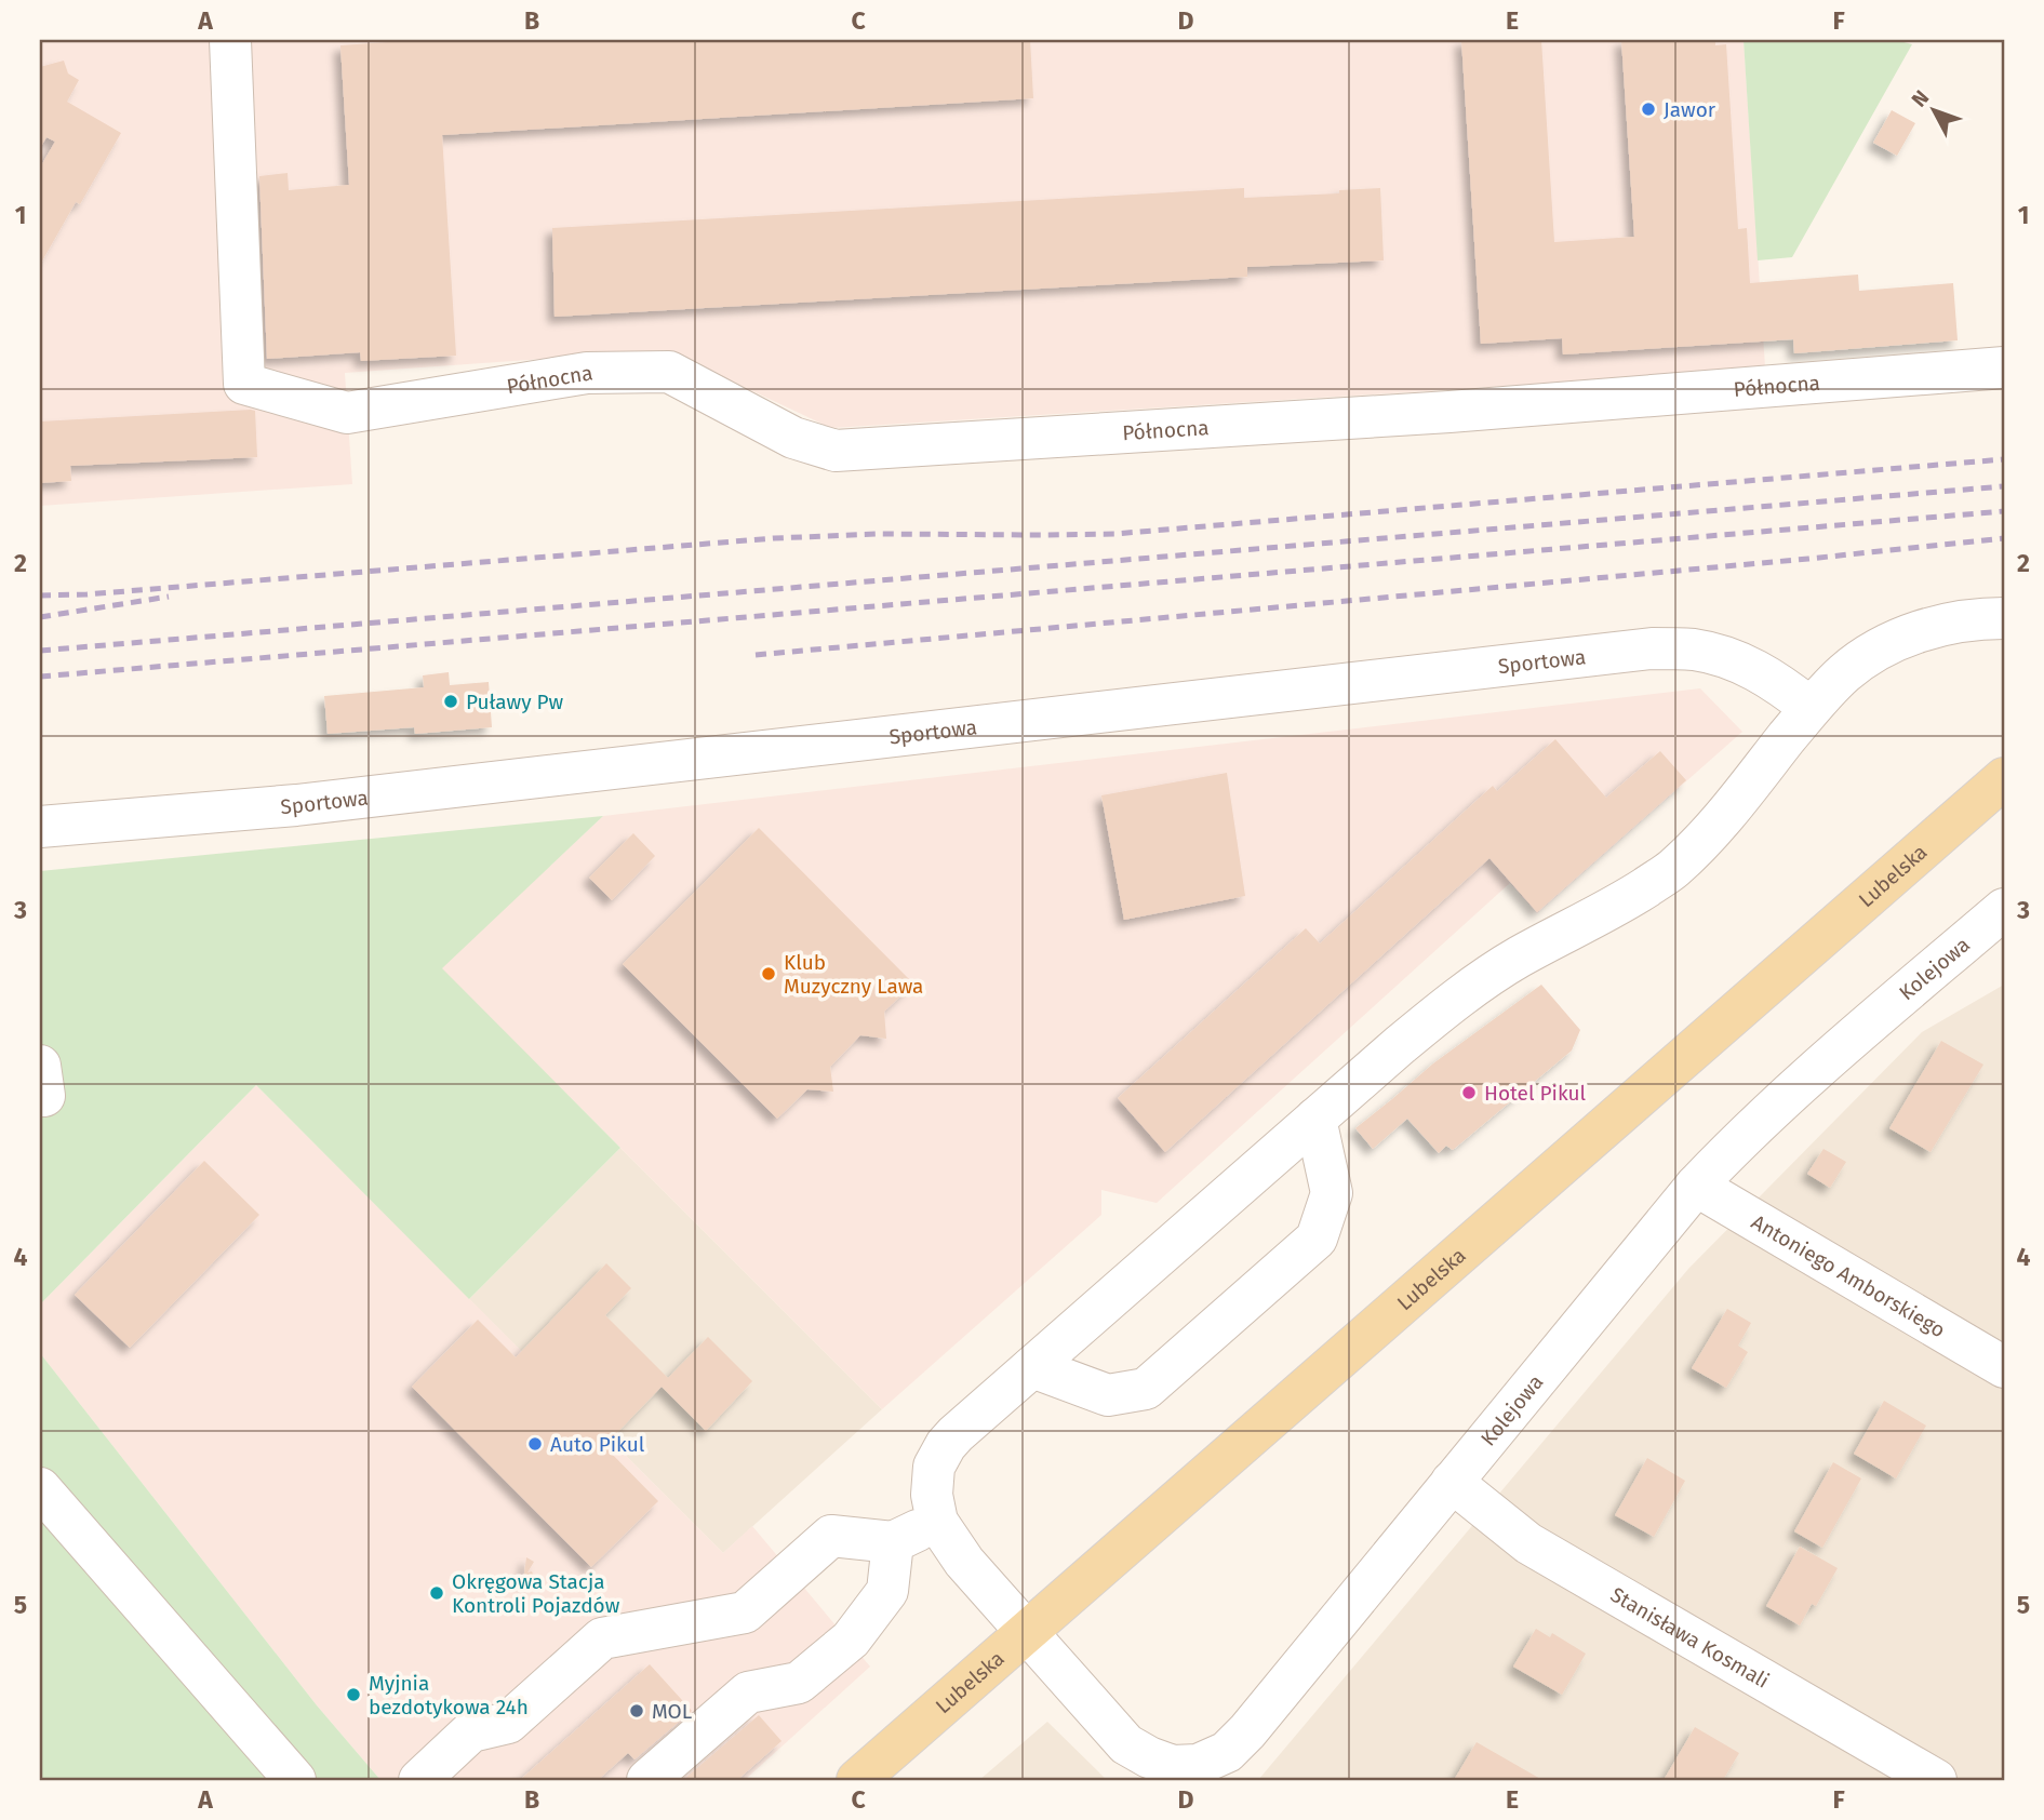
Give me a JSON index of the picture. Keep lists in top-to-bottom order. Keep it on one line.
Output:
{"streets":{"main road":["Lubelska"],"street":["Północna","Sportowa","Kolejowa","Antoniego Amborskiego","Stanisława Kosmali"]},"crossings":[["Lubelska","Kolejowa"],["Kolejowa","Antoniego Amborskiego"],["Kolejowa","Stanisława Kosmali"]],"places":["Jawor","Puławy Pw","Klub Muzyczny Lawa","Hotel Pikul","Auto Pikul","Okręgowa Stacja Kontroli Pojazdów","Myjnia bezdotykowa 24h","MOL"],"north":"top left","grid":{"columns":["A","B","C","D","E","F"],"rows":["1","2","3","4","5"]}}
